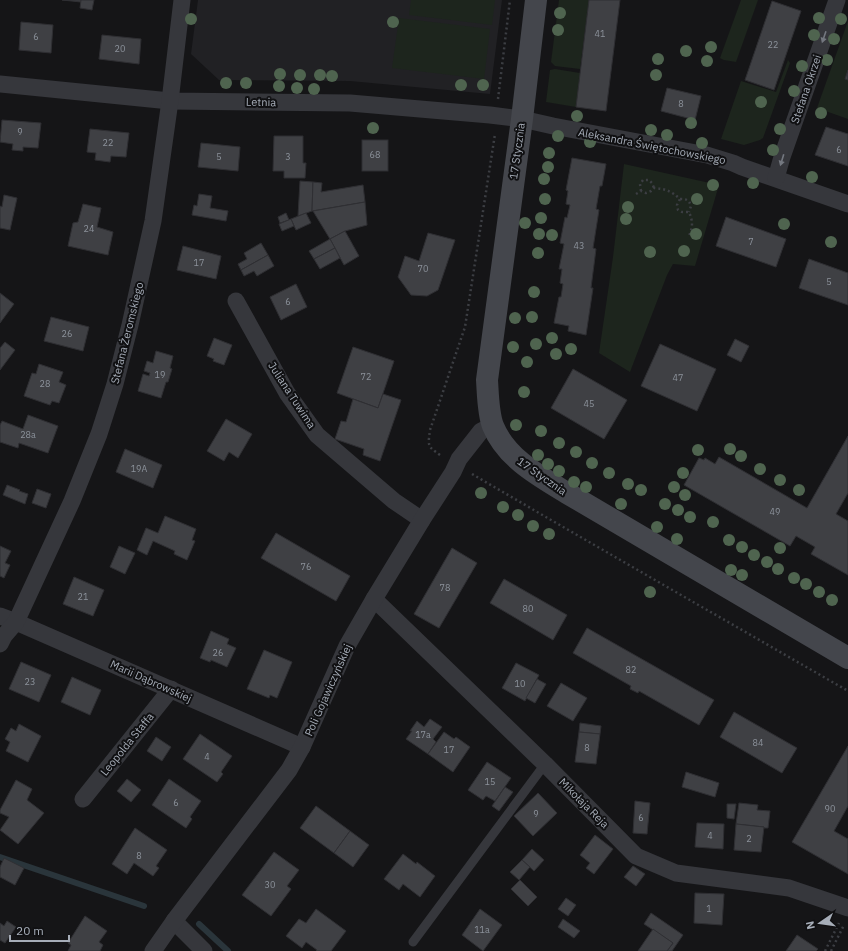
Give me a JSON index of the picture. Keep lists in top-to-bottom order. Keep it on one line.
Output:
{"streets":{"street":["Stefana Okrzei","Letnia","Aleksandra Świętochowskiego","17 Stycznia","Stefana Żeromskiego","Juliana Tuwima","Marii Dąbrowskiej","Poli Gojawiczyńskiej","Leopolda Staffa","Mikołaja Reja"]},"crossings":[["Stefana Okrzei","Aleksandra Świętochowskiego"],["Letnia","Aleksandra Świętochowskiego"],["Letnia","17 Stycznia"],["Letnia","Stefana Żeromskiego"],["Aleksandra Świętochowskiego","17 Stycznia"],["17 Stycznia","Poli Gojawiczyńskiej"],["Stefana Żeromskiego","Marii Dąbrowskiej"],["Juliana Tuwima","Poli Gojawiczyńskiej"],["Marii Dąbrowskiej","Poli Gojawiczyńskiej"],["Marii Dąbrowskiej","Leopolda Staffa"],["Poli Gojawiczyńskiej","Mikołaja Reja"]],"one_way":["Stefana Okrzei"],"house_numbers":["41","6","22","20","8","9","22","6","68","5","3","24","7","43","17","70","5","6","26","19","72","47","28","45","28a","19A","49","76","78","21","80","26","82","23","10","17a","84","8","17","4","15","6","90","9","6","4","2","8","30","1","11a"],"scale_bar":"20 m","north":"left"}
